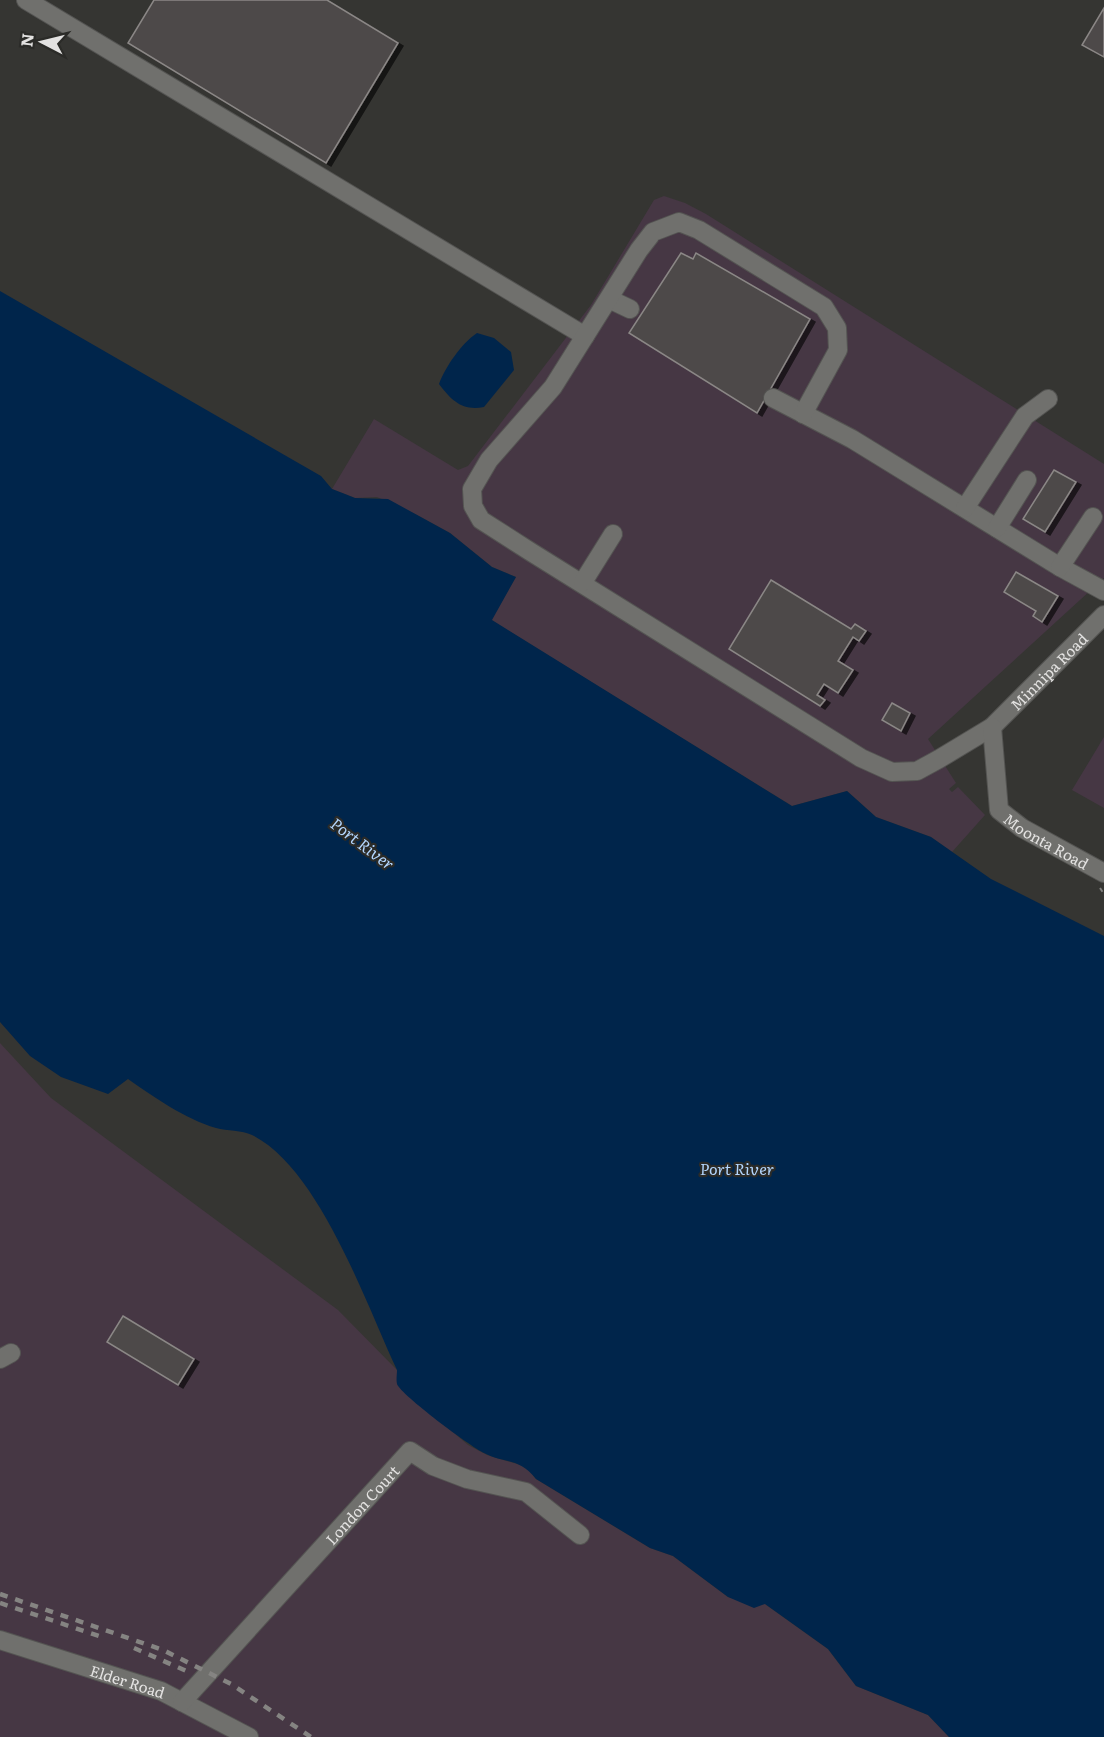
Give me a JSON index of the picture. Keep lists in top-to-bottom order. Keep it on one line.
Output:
{"streets":{"street":["Minnipa Road","Moonta Road","London Court","Elder Road"]},"crossings":[["Minnipa Road","Moonta Road"],["London Court","Elder Road"]],"water":["Port River"],"north":"left"}
